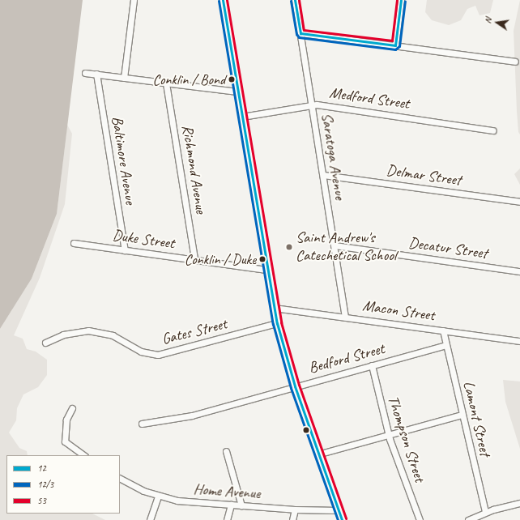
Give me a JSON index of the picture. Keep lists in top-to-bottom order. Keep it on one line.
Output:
{"streets":{"street":["Medford Street","Saratoga Avenue","Baltimore Avenue","Richmond Avenue","Delmar Street","Duke Street","Decatur Street","Macon Street","Gates Street","Bedford Street","Lamont Street","Thompson Street","Home Avenue"]},"crossings":[["Medford Street","Saratoga Avenue"],["Saratoga Avenue","Delmar Street"],["Saratoga Avenue","Decatur Street"],["Saratoga Avenue","Macon Street"],["Baltimore Avenue","Duke Street"],["Richmond Avenue","Duke Street"],["Macon Street","Lamont Street"],["Bedford Street","Lamont Street"],["Bedford Street","Thompson Street"]],"places":["Conklin / Bond","Saint Andrew's Catechetical School","Conklin / Duke"],"lines":["transit line 12","transit line 53","transit line 12/3"],"legend":["12","12/3","53"],"north":"left"}
